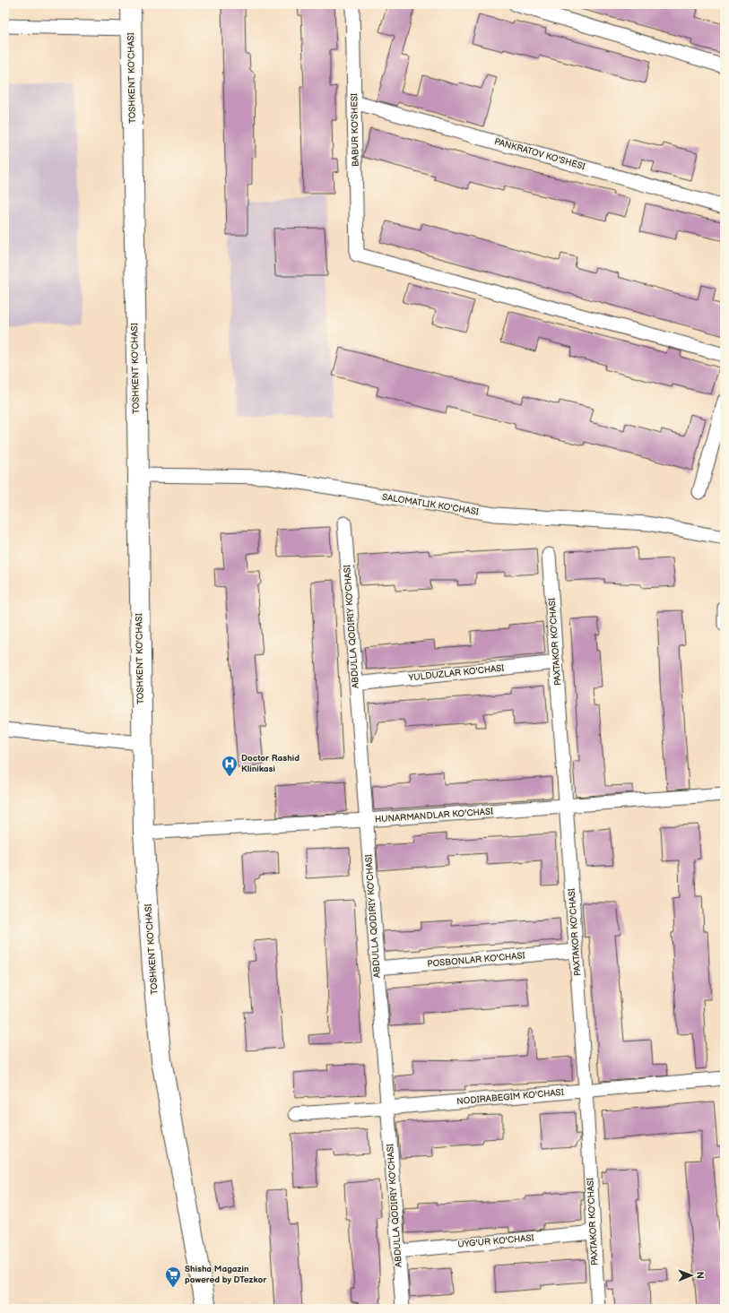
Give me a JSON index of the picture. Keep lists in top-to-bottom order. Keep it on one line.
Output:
{"streets":{"highway":["TOSHKENT KO'CHASI"],"street":["BABUR KO'SHESI","PANKRATOV KO'SHESI","SALOMATLIK KO'CHASI","ABDULLA QODIRIY KO'CHASI","PAXTAKOR KO'CHASI","YULDUZLAR KO'CHASI","HUNARMANDLAR KO'CHASI","POSBONLAR KO'CHASI","NODIRABEGIM KO'CHASI","UYG'UR KO'CHASI"]},"crossings":[["TOSHKENT KO'CHASI","SALOMATLIK KO'CHASI"],["TOSHKENT KO'CHASI","HUNARMANDLAR KO'CHASI"],["BABUR KO'SHESI","PANKRATOV KO'SHESI"],["ABDULLA QODIRIY KO'CHASI","YULDUZLAR KO'CHASI"],["ABDULLA QODIRIY KO'CHASI","HUNARMANDLAR KO'CHASI"],["ABDULLA QODIRIY KO'CHASI","POSBONLAR KO'CHASI"],["ABDULLA QODIRIY KO'CHASI","NODIRABEGIM KO'CHASI"],["ABDULLA QODIRIY KO'CHASI","UYG'UR KO'CHASI"],["PAXTAKOR KO'CHASI","YULDUZLAR KO'CHASI"],["PAXTAKOR KO'CHASI","HUNARMANDLAR KO'CHASI"],["PAXTAKOR KO'CHASI","POSBONLAR KO'CHASI"],["PAXTAKOR KO'CHASI","NODIRABEGIM KO'CHASI"],["PAXTAKOR KO'CHASI","UYG'UR KO'CHASI"]],"places":{"hospital":["Doctor Rashid Klinikasi"],"supermarket":["Shisha Magazin powered by DTezkor"]},"north":"right"}
